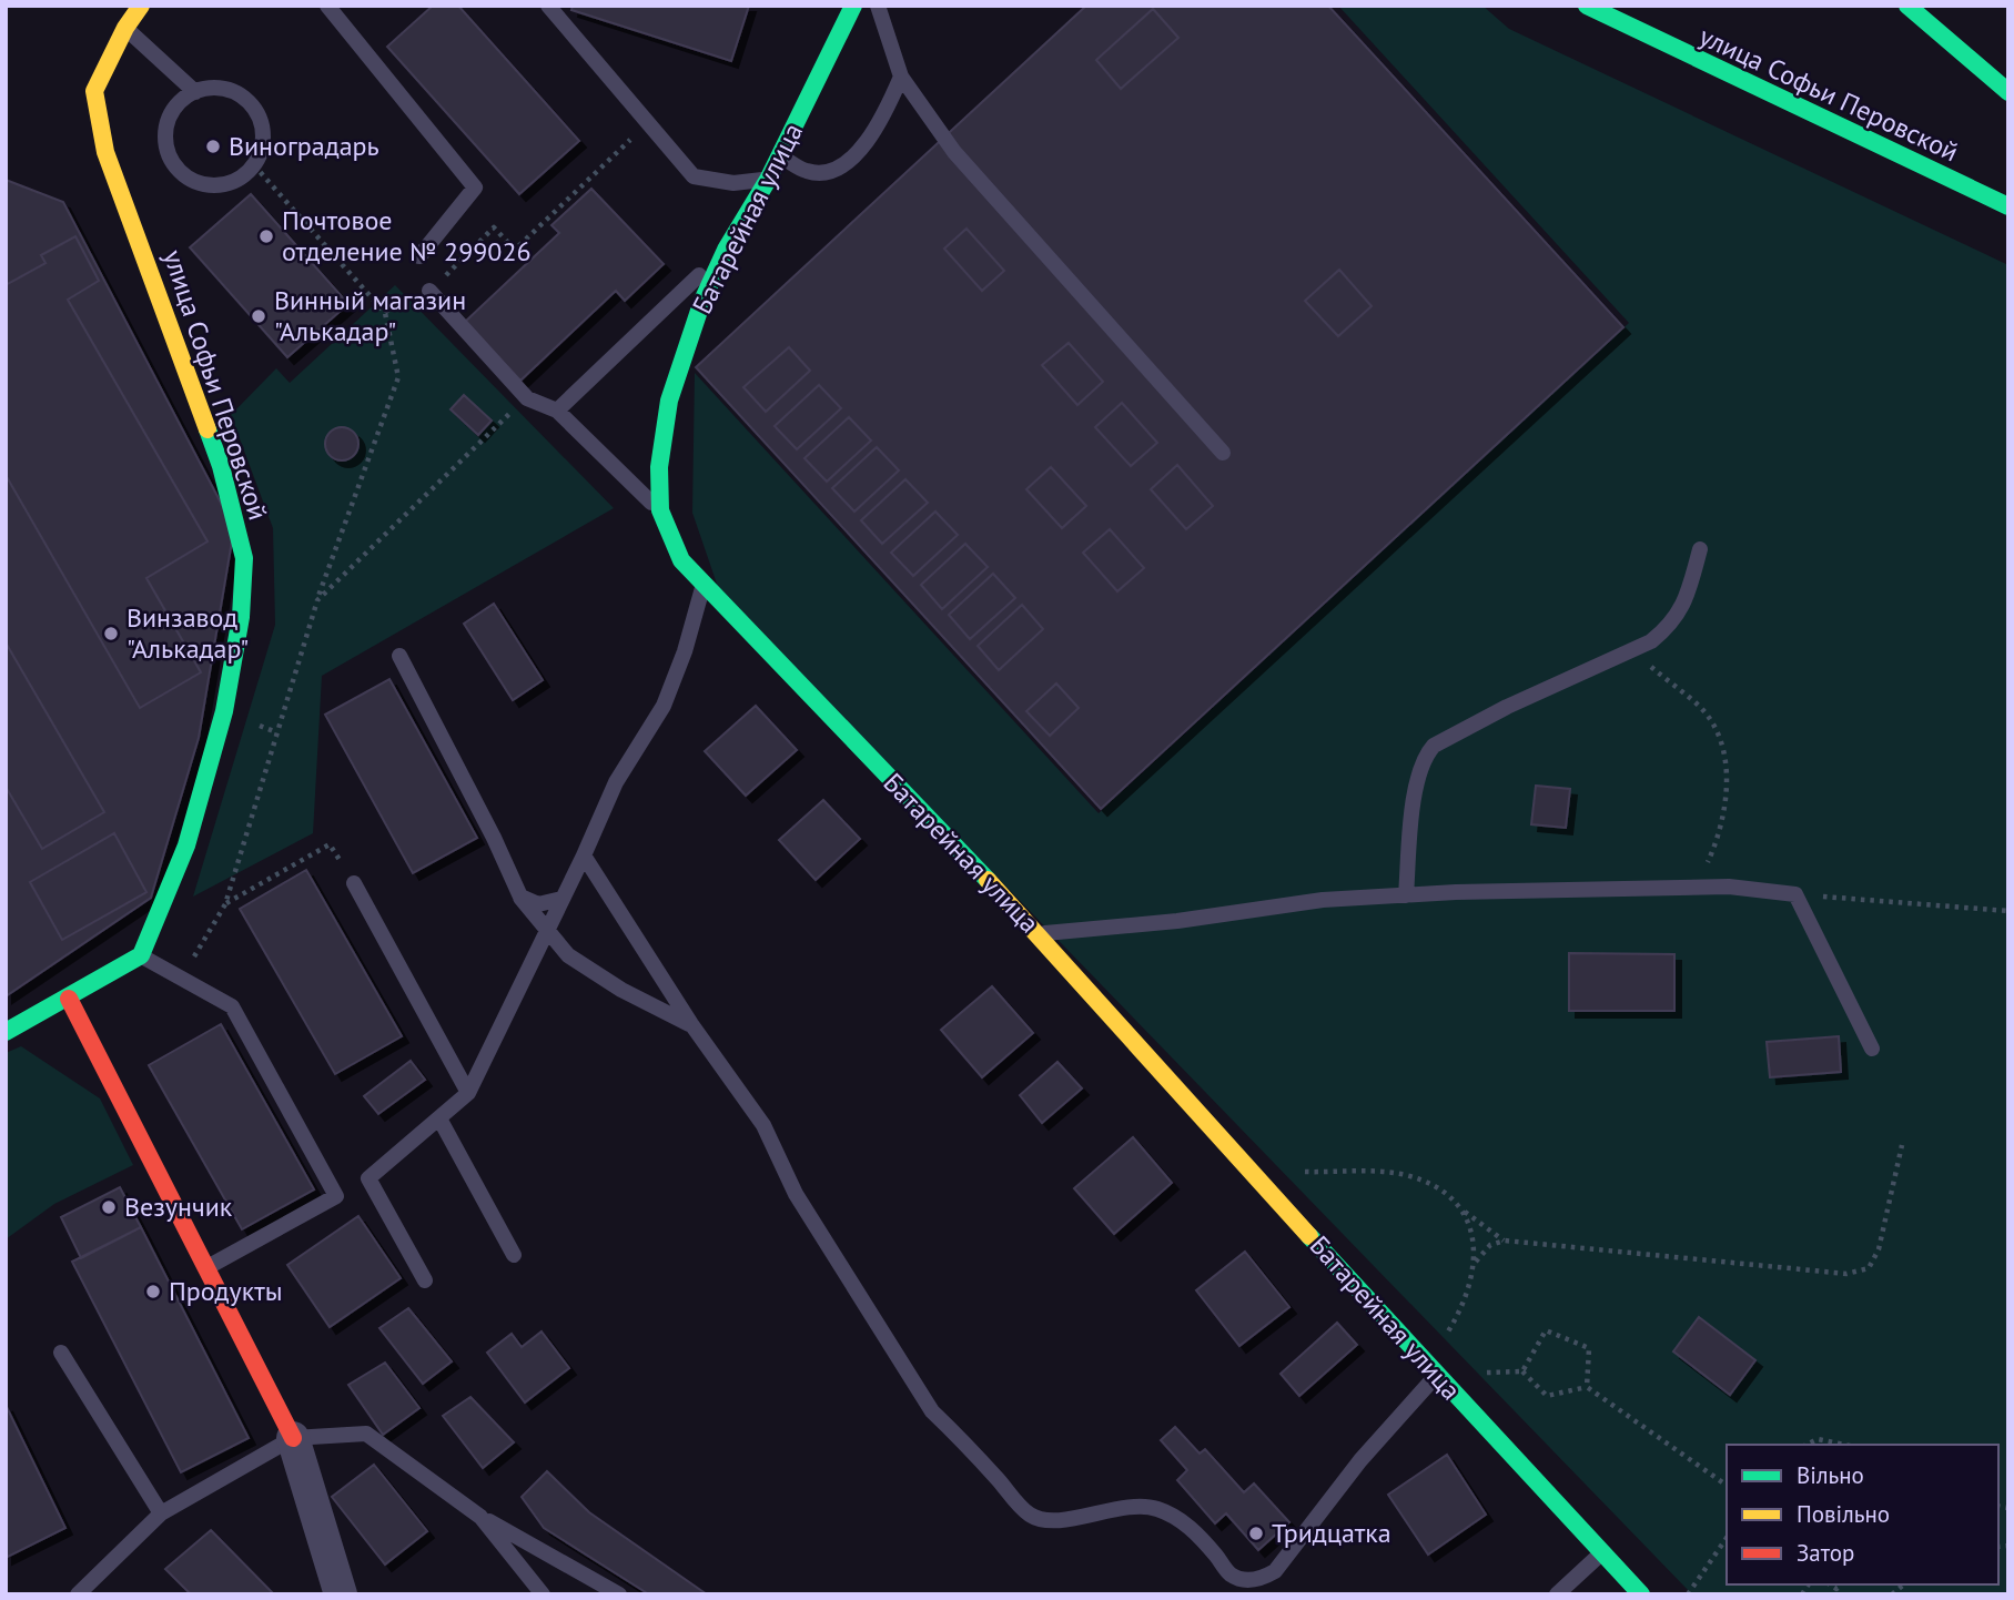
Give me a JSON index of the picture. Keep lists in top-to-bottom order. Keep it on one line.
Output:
{"streets":{"street":["улица Софьи Перовской","Батарейная улица"]},"places":["Виноградарь","Почтовое отделение № 299026","Винный магазин \"Алькадар\"","Винзавод \"Алькадар\"","Везунчик","Продукты","Тридцатка"],"legend":["Вільно","Повільно","Затор"]}
